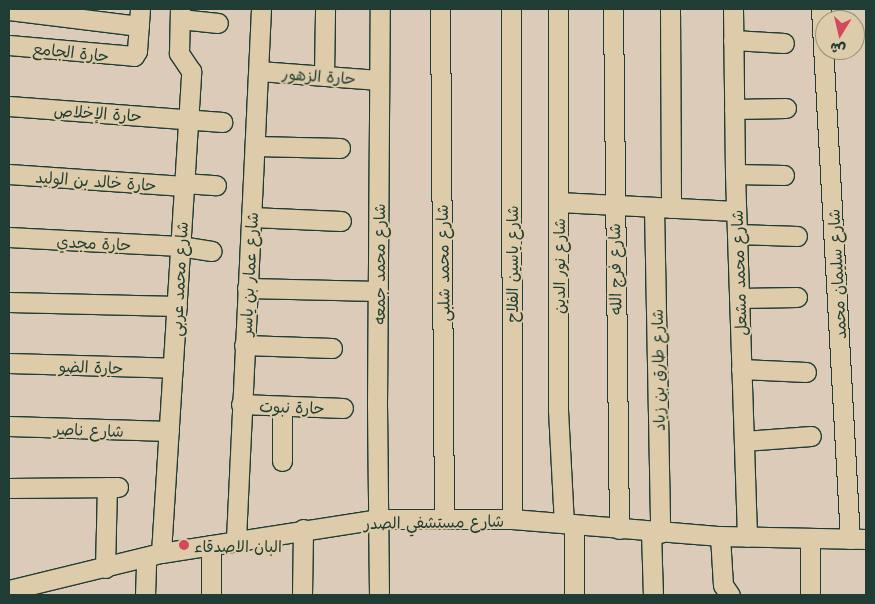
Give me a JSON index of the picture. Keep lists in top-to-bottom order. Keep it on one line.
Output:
{"streets":{"street":["حارة الجامع","حارة الزهور","حارة الإخلاص","حارة خالد بن الوليد","حارة مجدي","شارع محمد شلبى","شارع محمد جمعه","شارع ياسين الفلاح","شارع نور الدين","شارع فرج الله","شارع محمد مشعل","شارع عمار بن ياسر","شارع سليمان محمد","شارع محمد عربى","حارة الضو","شارع طارق بن زياد","حارة نبوت","شارع ناصر","شارع مستشفي الصدر"]},"crossings":[["حارة الزهور","شارع محمد جمعه"],["حارة الزهور","شارع عمار بن ياسر"],["حارة الإخلاص","شارع محمد عربى"],["حارة خالد بن الوليد","شارع محمد عربى"],["حارة مجدي","شارع محمد عربى"],["شارع محمد شلبى","شارع مستشفي الصدر"],["شارع محمد جمعه","شارع مستشفي الصدر"],["شارع ياسين الفلاح","شارع مستشفي الصدر"],["شارع نور الدين","شارع مستشفي الصدر"],["شارع فرج الله","شارع مستشفي الصدر"],["شارع محمد مشعل","شارع مستشفي الصدر"],["شارع عمار بن ياسر","حارة نبوت"],["شارع عمار بن ياسر","شارع مستشفي الصدر"],["شارع سليمان محمد","شارع مستشفي الصدر"],["شارع محمد عربى","حارة الضو"],["شارع محمد عربى","شارع ناصر"],["شارع محمد عربى","شارع مستشفي الصدر"],["شارع طارق بن زياد","شارع مستشفي الصدر"]],"places":["البان الاصدقاء"],"north":"bottom"}
